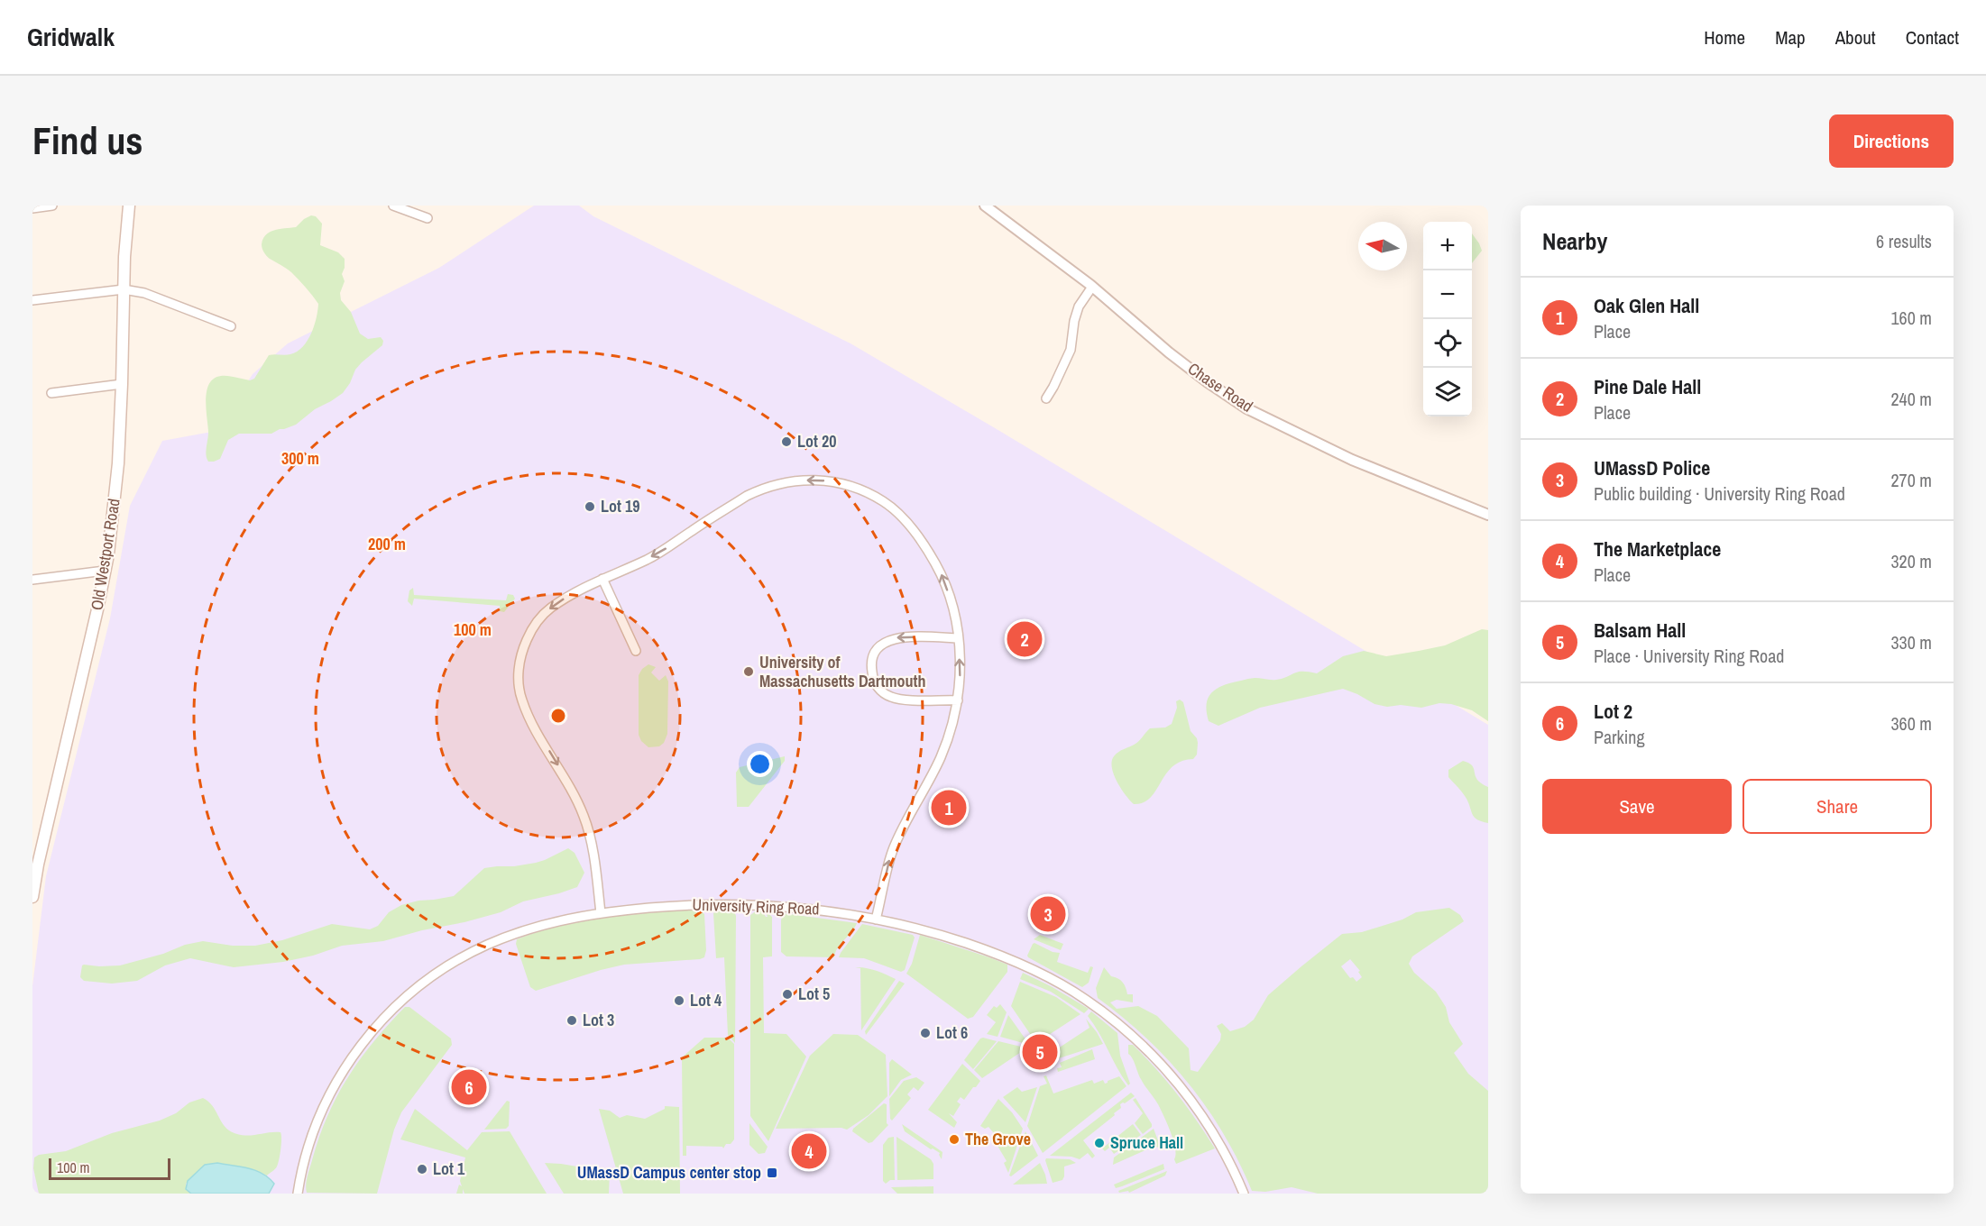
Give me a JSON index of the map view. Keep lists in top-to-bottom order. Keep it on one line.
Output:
{"streets":{"main road":["Old Westport Road"],"street":["Chase Road","University Ring Road"]},"places":{"other":["Lot 20","Lot 19","University of Massachusetts Dartmouth","Lot 5","Lot 4","Lot 3","Lot 6","The Grove","Spruce Hall","Lot 1"],"transit":["UMassD Campus center stop"]},"scale_bar":"100 m","north":"left","page":{"header":"Gridwalk","nav":["Home","Map","About","Contact"],"buttons":["Directions",["Save","Share"]],"title":"Find us","heading":["Nearby","6 results"],"map_buttons":["+","−"],"list":[{"mark":"1","name":"Oak Glen Hall","note":"Place","value":"160 m"},{"mark":"2","name":"Pine Dale Hall","note":"Place","value":"240 m"},{"mark":"3","name":"UMassD Police","note":"Public building · University Ring Road","value":"270 m"},{"mark":"4","name":"The Marketplace","note":"Place","value":"320 m"},{"mark":"5","name":"Balsam Hall","note":"Place · University Ring Road","value":"330 m"},{"mark":"6","name":"Lot 2","note":"Parking","value":"360 m"}],"pins":["2","1","3","5","6","4"],"scale":"100 m"},"rings":["300 m","200 m","100 m"]}
